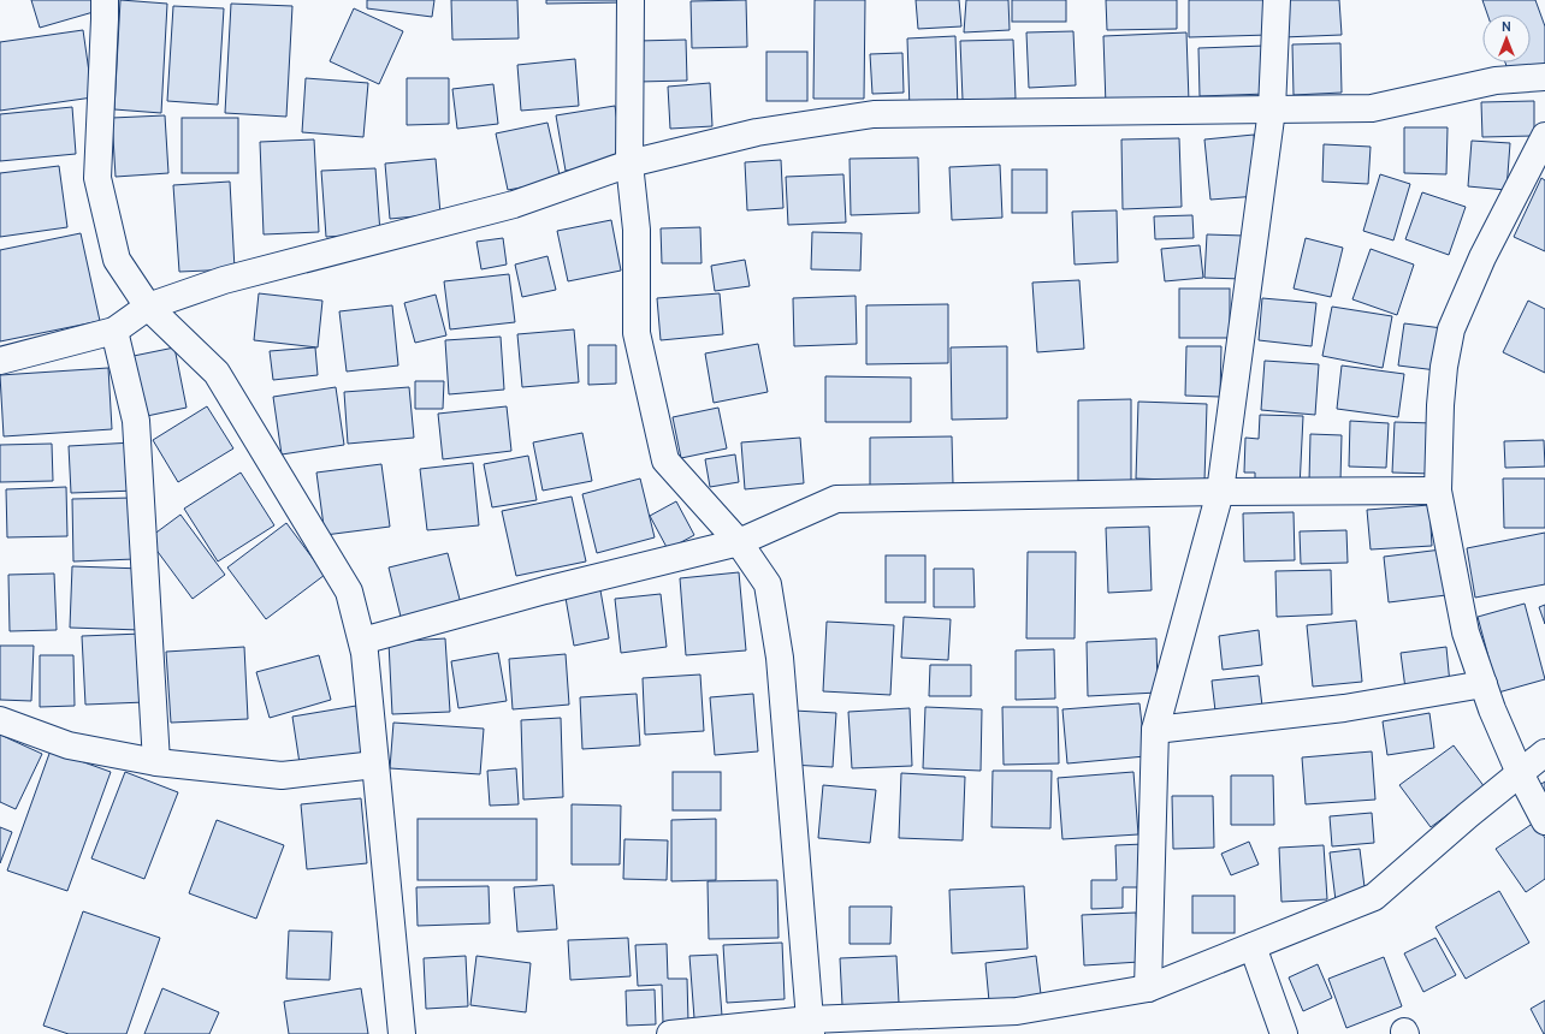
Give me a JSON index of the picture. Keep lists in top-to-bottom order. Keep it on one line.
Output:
{"north":"top"}
